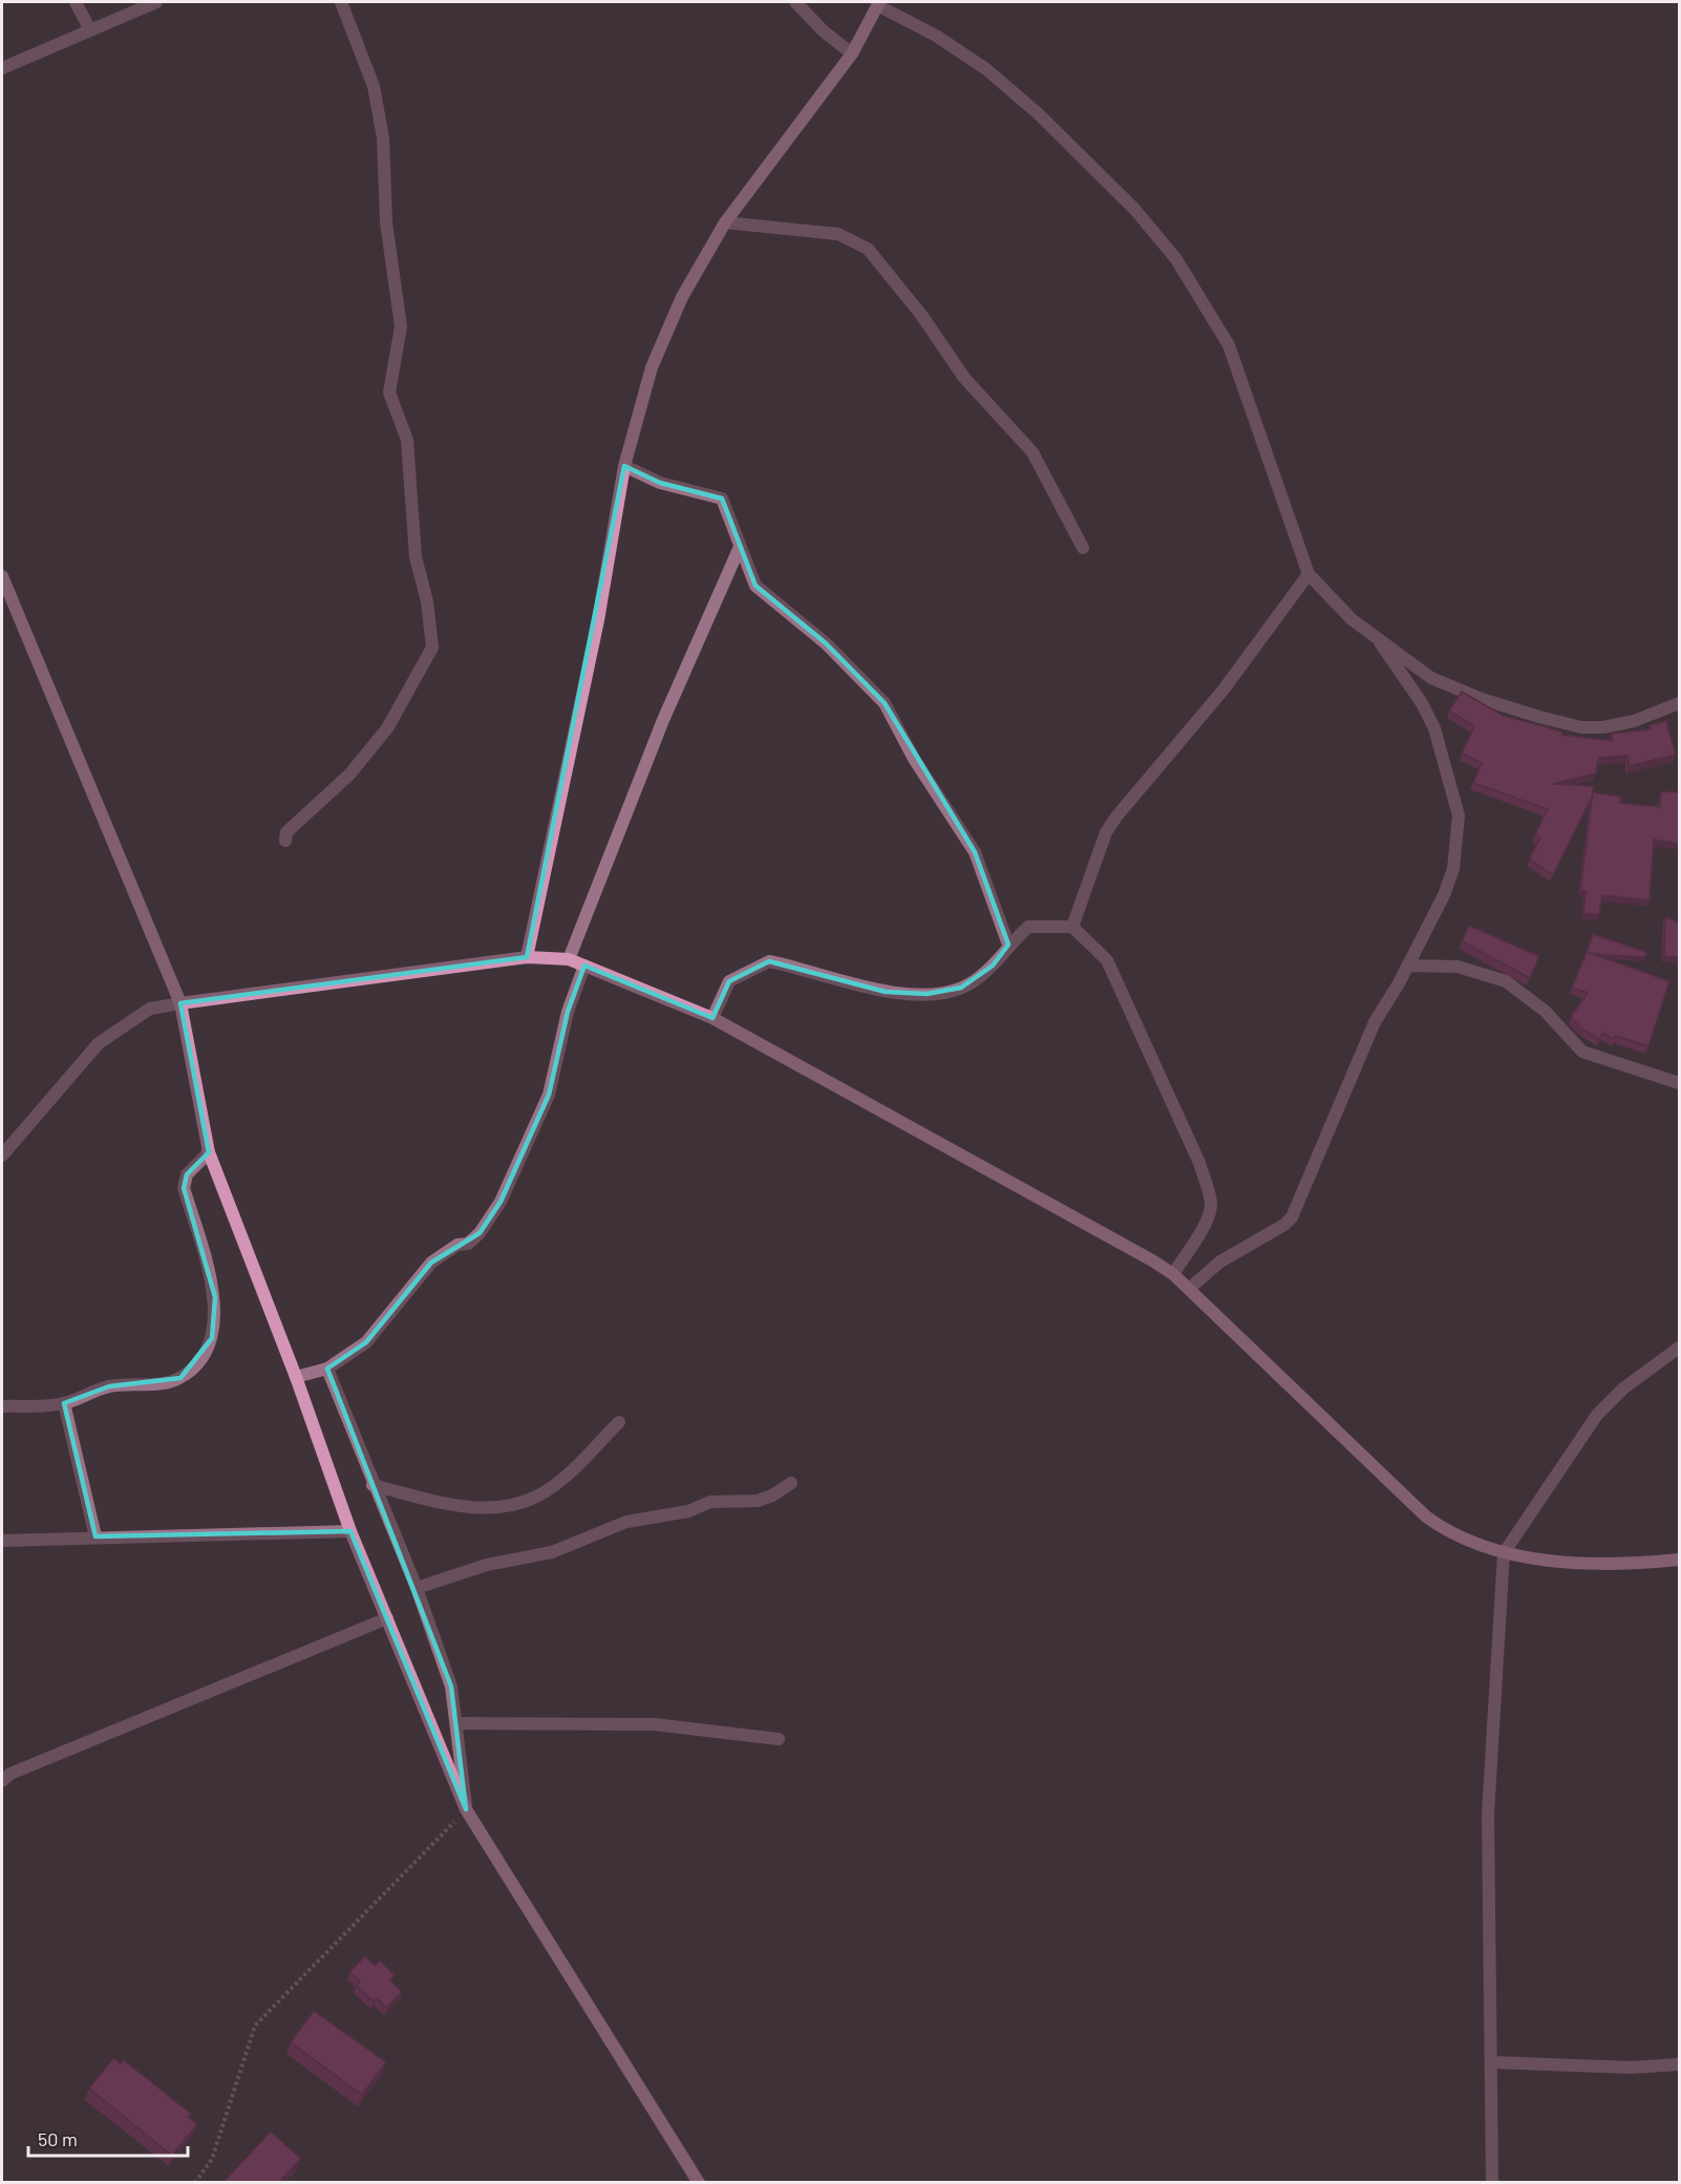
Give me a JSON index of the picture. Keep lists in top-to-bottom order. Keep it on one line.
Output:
{"scale_bar":"50 m"}
